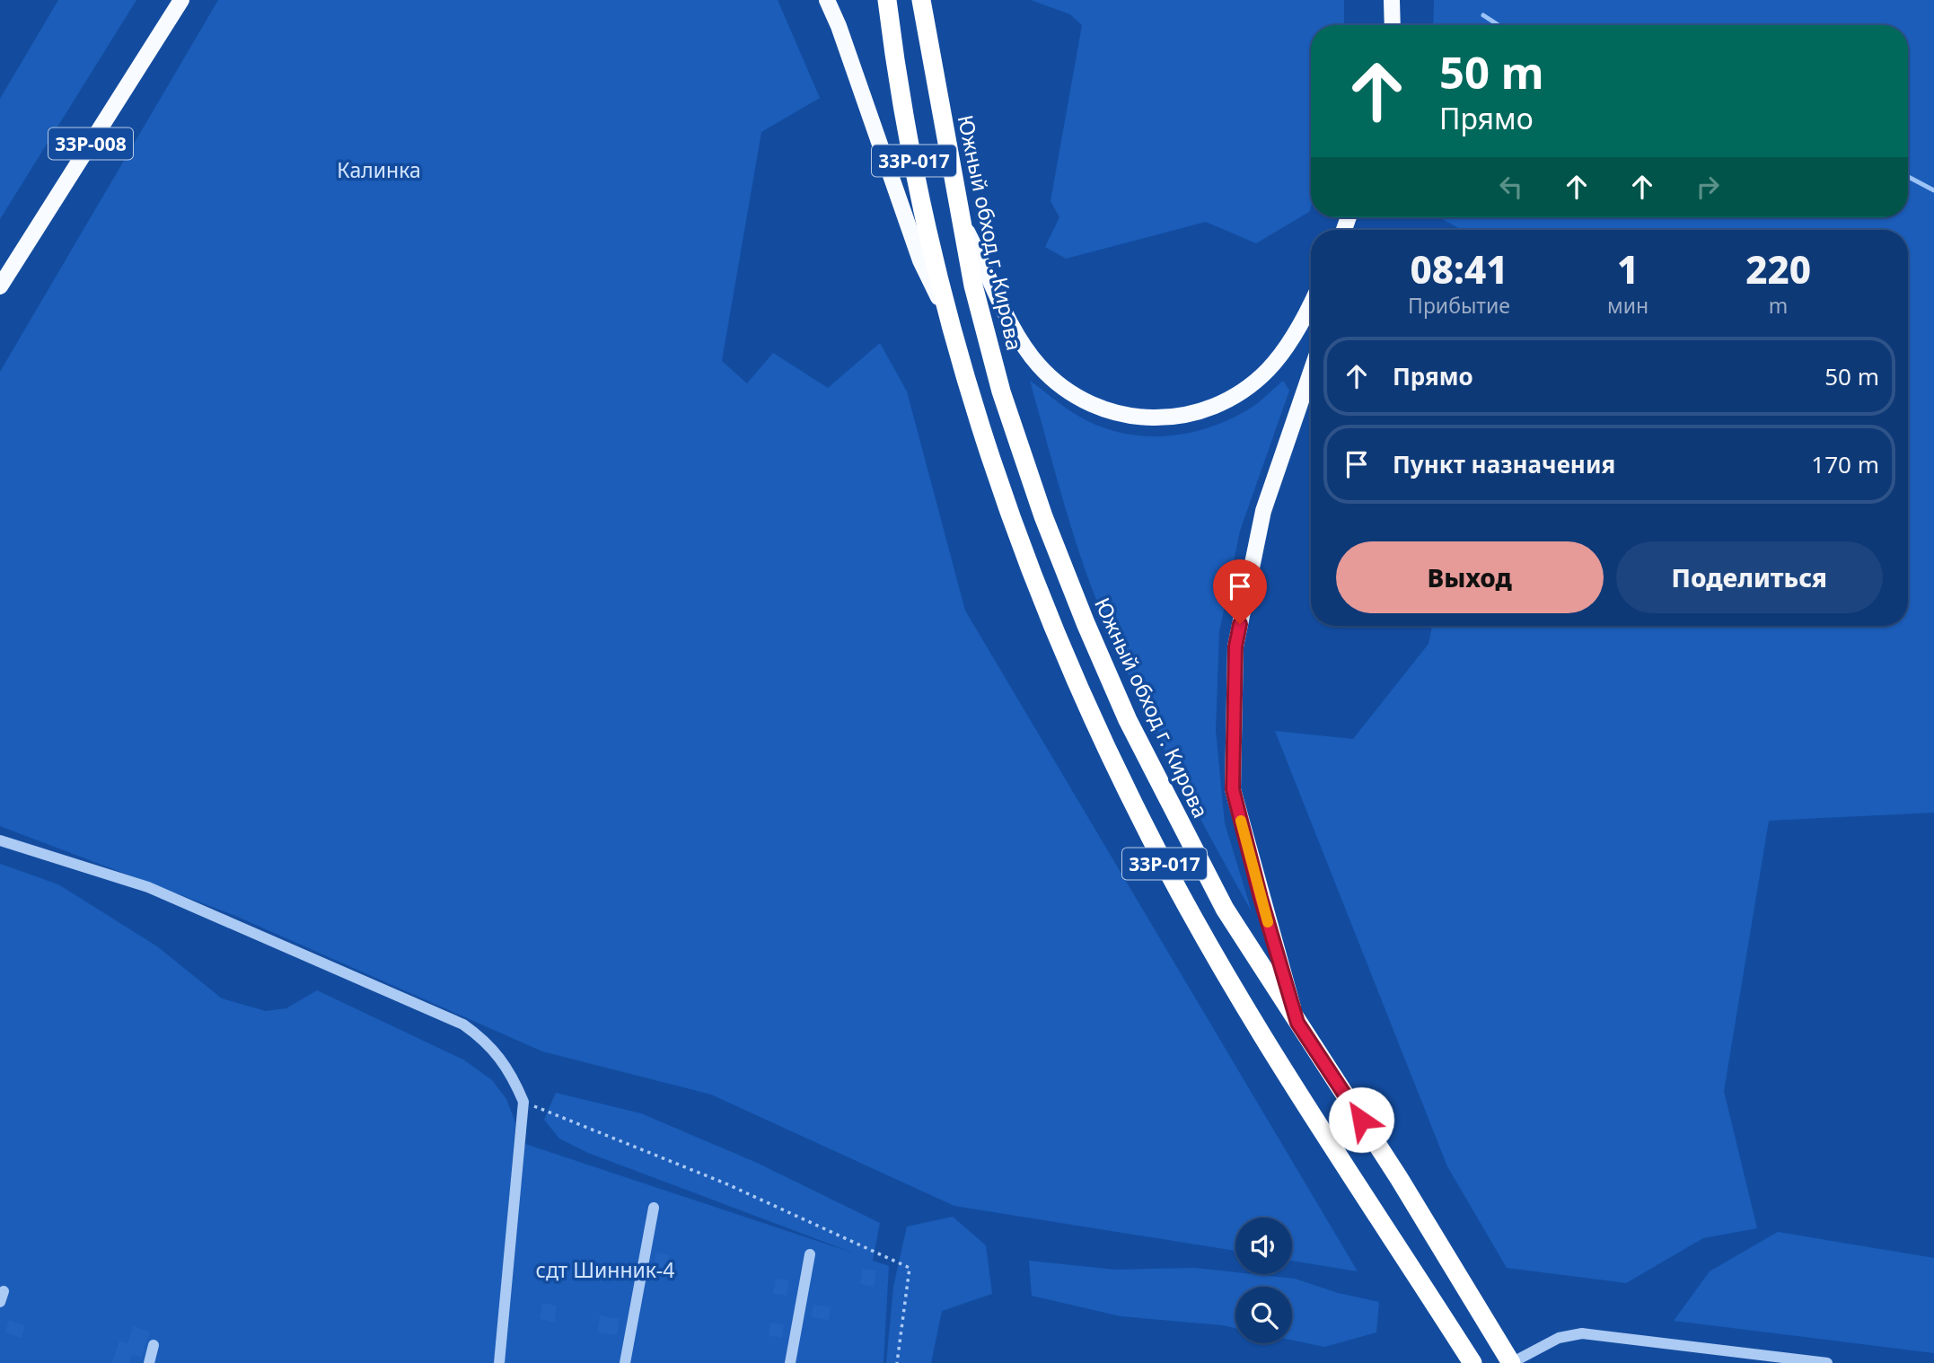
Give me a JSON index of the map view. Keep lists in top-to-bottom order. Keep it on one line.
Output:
{"streets":{"highway":["33Р-017","Южный обход г. Кирова"],"main road":["33Р-008"]},"parks":["Калинка","сдт Шинник-4"],"page":{"turn":["50 m","Прямо"],"eta":["08:41","Прибытие","1","мин","220","m"],"list":[{"name":"Прямо","value":"50 m"},{"name":"Пункт назначения","value":"170 m"}],"buttons":["Выход","Поделиться"]}}
